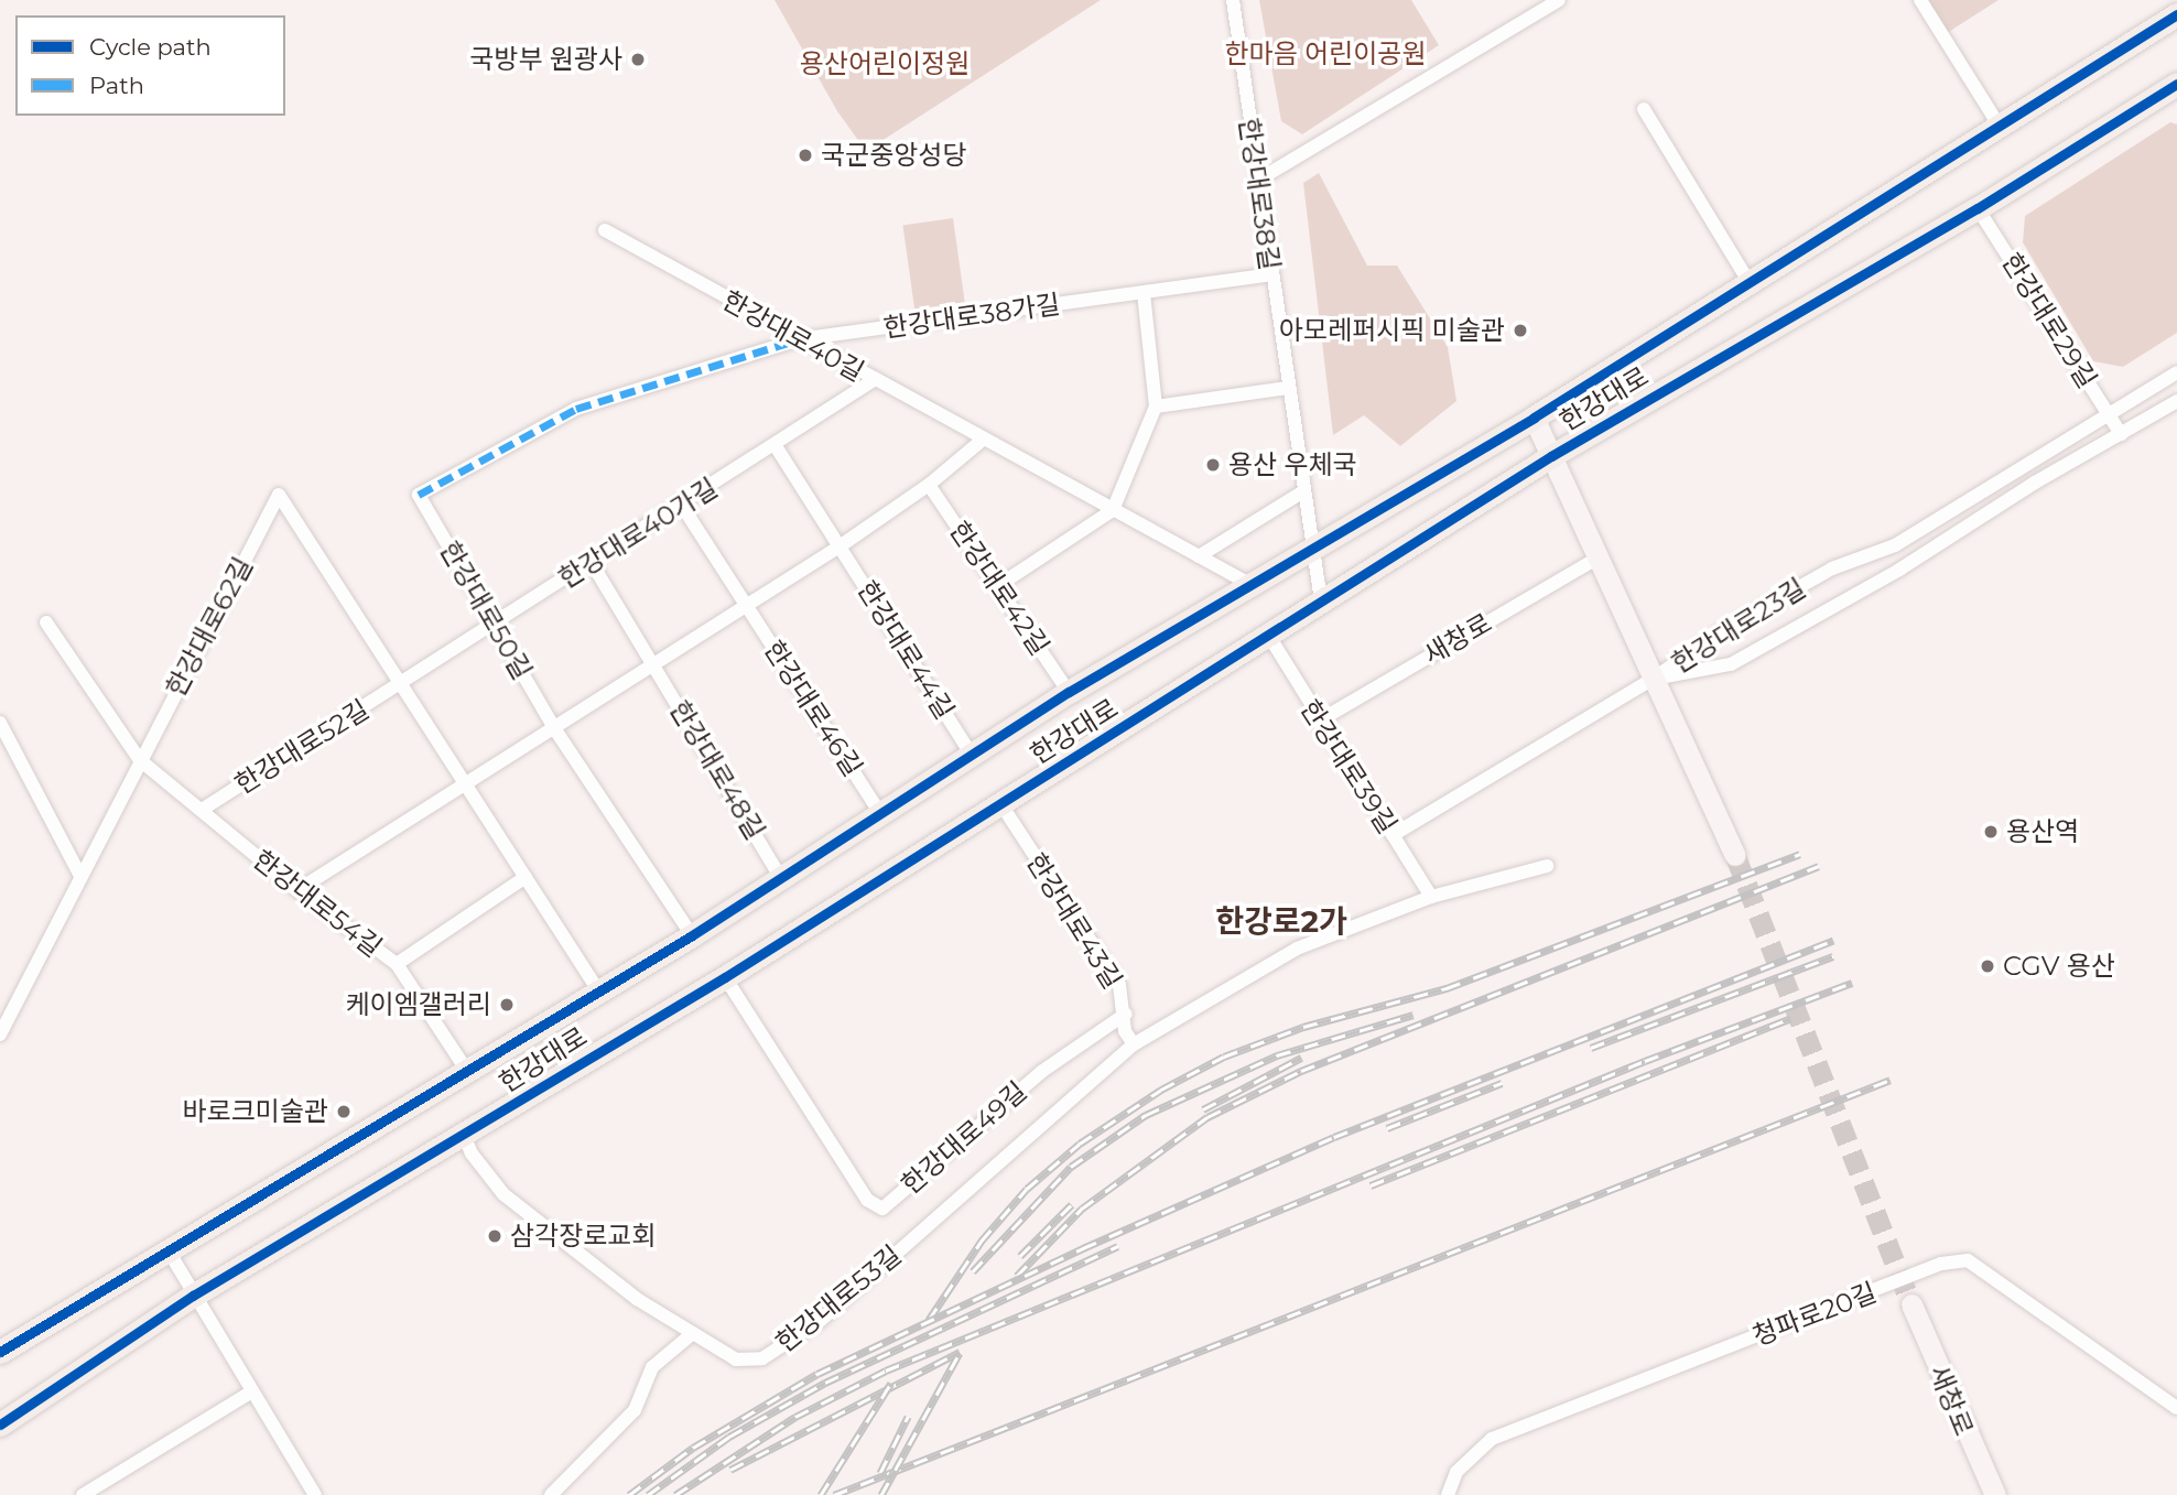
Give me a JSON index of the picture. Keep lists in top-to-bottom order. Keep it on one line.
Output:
{"streets":{"main road":["한강대로","새창로"],"street":["한강대로38길","한강대로38가길","한강대로29길","한강대로40길","한강대로40가길","한강대로42길","한강대로50길","한강대로23길","한강대로62길","한강대로44길","한강대로46길","한강대로52길","한강대로39길","한강대로48길","한강대로54길","한강대로43길","한강대로49길","한강대로53길","청파로20길"]},"crossings":[["한강대로38길","한강대로38가길"],["한강대로38길","한강대로"],["한강대로38가길","한강대로40길"],["한강대로38가길","한강대로50길"],["한강대로29길","한강대로"],["한강대로29길","한강대로23길"],["한강대로40길","한강대로"],["한강대로40길","한강대로40가길"],["한강대로","한강대로42길"],["한강대로","한강대로50길"],["한강대로","한강대로44길"],["한강대로","한강대로46길"],["한강대로","한강대로39길"],["한강대로","한강대로48길"],["한강대로","한강대로54길"],["한강대로","한강대로43길"],["한강대로","한강대로49길"],["한강대로","한강대로53길"],["한강대로40가길","한강대로50길"],["한강대로40가길","한강대로62길"],["한강대로40가길","한강대로44길"],["한강대로40가길","한강대로46길"],["한강대로40가길","한강대로52길"],["한강대로40가길","한강대로48길"],["한강대로62길","한강대로52길"],["한강대로62길","한강대로54길"],["새창로","한강대로39길"],["한강대로52길","한강대로54길"],["한강대로43길","한강대로49길"],["한강대로43길","한강대로53길"]],"districts":["한강로2가"],"parks":["한마음 어린이공원","용산어린이정원"],"places":["국방부 원광사","국군중앙성당","아모레퍼시픽 미술관","용산 우체국","용산역","CGV 용산","케이엠갤러리","바로크미술관","삼각장로교회"],"legend":["Cycle path","Path"]}
